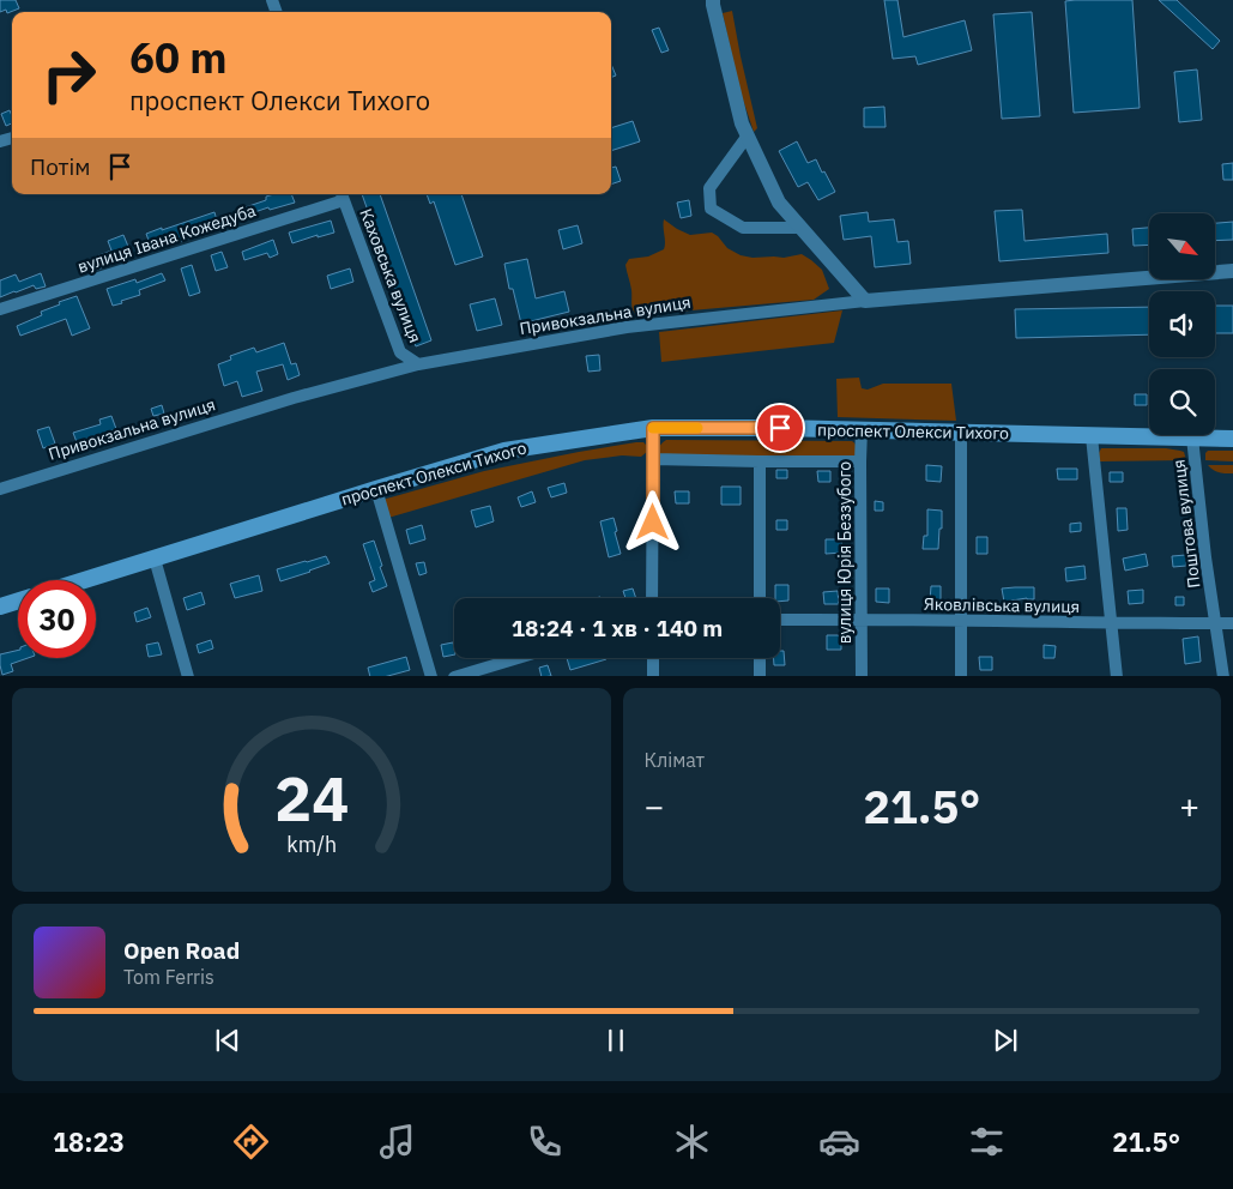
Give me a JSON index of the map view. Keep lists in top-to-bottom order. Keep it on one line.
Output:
{"streets":{"main road":["проспект Олекси Тихого"],"street":["вулиця Івана Кожедуба","Каховська вулиця","Привокзальна вулиця","Поштова вулиця","вулиця Юрія Беззубого","Яковлівська вулиця"]},"crossings":[["вулиця Івана Кожедуба","Каховська вулиця"],["Каховська вулиця","Привокзальна вулиця"],["проспект Олекси Тихого","Поштова вулиця"],["проспект Олекси Тихого","вулиця Юрія Беззубого"],["Поштова вулиця","Яковлівська вулиця"],["вулиця Юрія Беззубого","Яковлівська вулиця"]],"north":"bottom right","page":{"turn":["60 m","проспект Олекси Тихого"],"then":"Потім","limit":"30","trip":"18:24 · 1 хв · 140 m","tile":"Клімат","heat":["−","21.5°","+"],"song":["Open Road","Tom Ferris"],"tabs":["18:23","21.5°"],"gauge":["24","km/h"]}}
